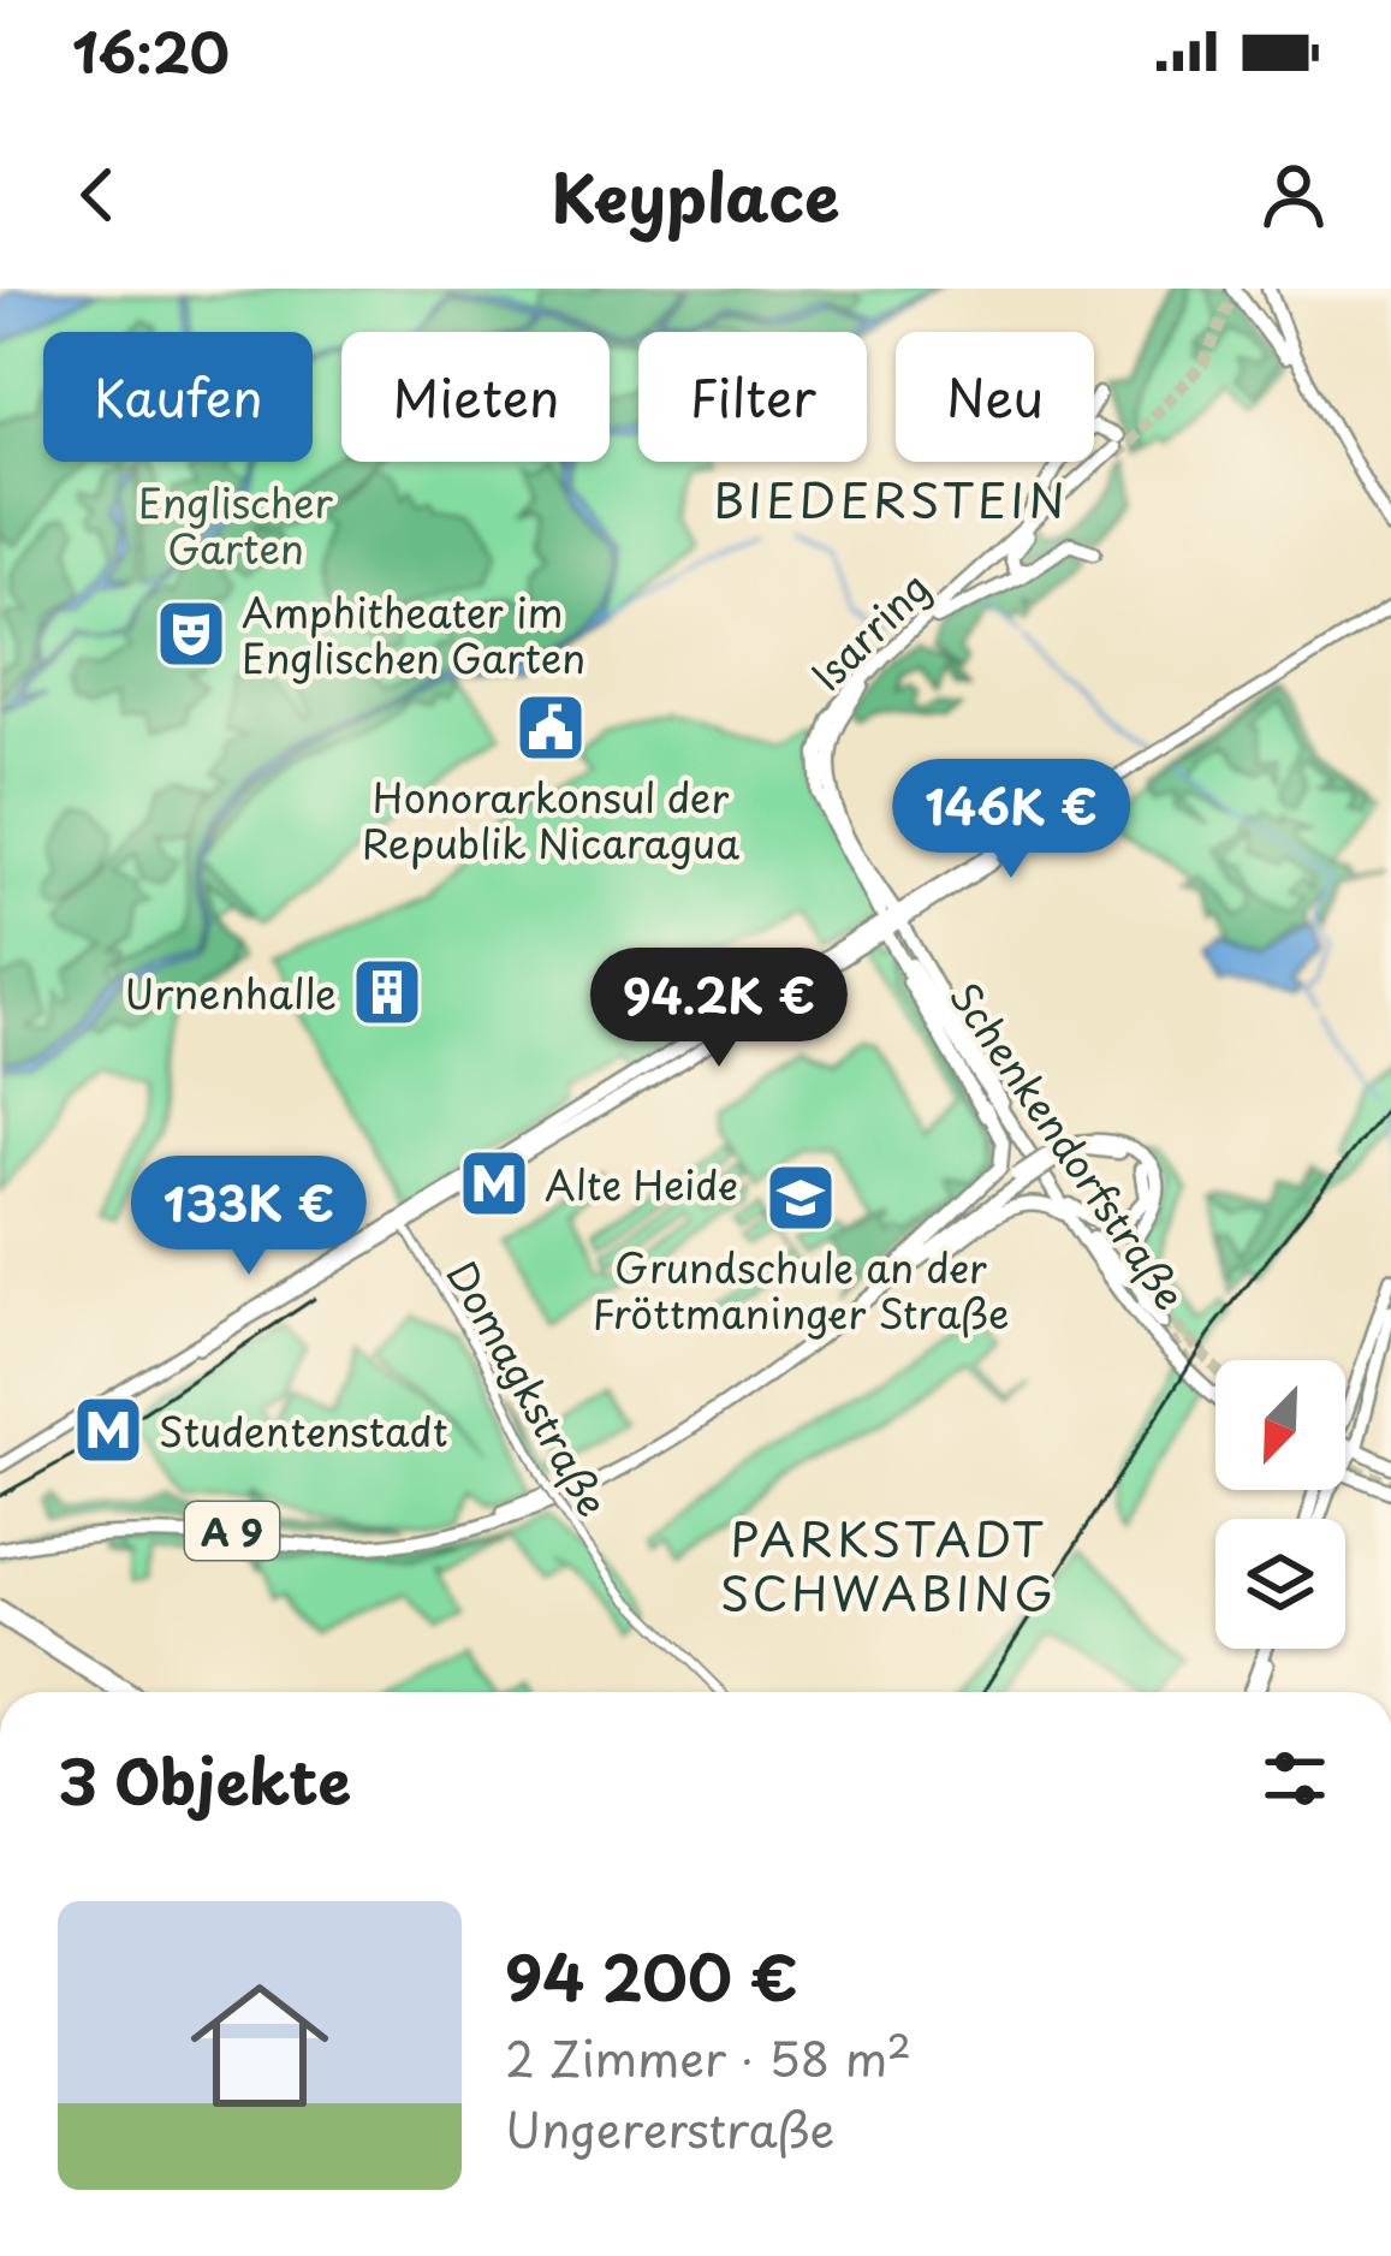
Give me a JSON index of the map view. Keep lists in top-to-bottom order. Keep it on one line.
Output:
{"streets":{"highway":["Isarring","Schenkendorfstraße","A 9"],"street":["Domagkstraße"]},"crossings":[["Schenkendorfstraße","A 9"]],"districts":["BIEDERSTEIN","PARKSTADT SCHWABING"],"parks":["Englischer Garten"],"places":{"theatre":["Amphitheater im Englischen Garten"],"public building":["Honorarkonsul der Republik Nicaragua"],"building":["Urnenhalle"],"metro station":["Alte Heide","Studentenstadt"],"school or university":["Grundschule an der Fröttmaninger Straße"]},"north":"bottom left","page":{"status":"16:20","header":"Keyplace","chip":["Kaufen","Mieten","Filter","Neu"],"price":["146K €","94.2K €","133K €"],"heading":"3 Objekte","list":[{"name":"94 200 €","note":"2 Zimmer · 58 m² · Ungererstraße"}]}}
